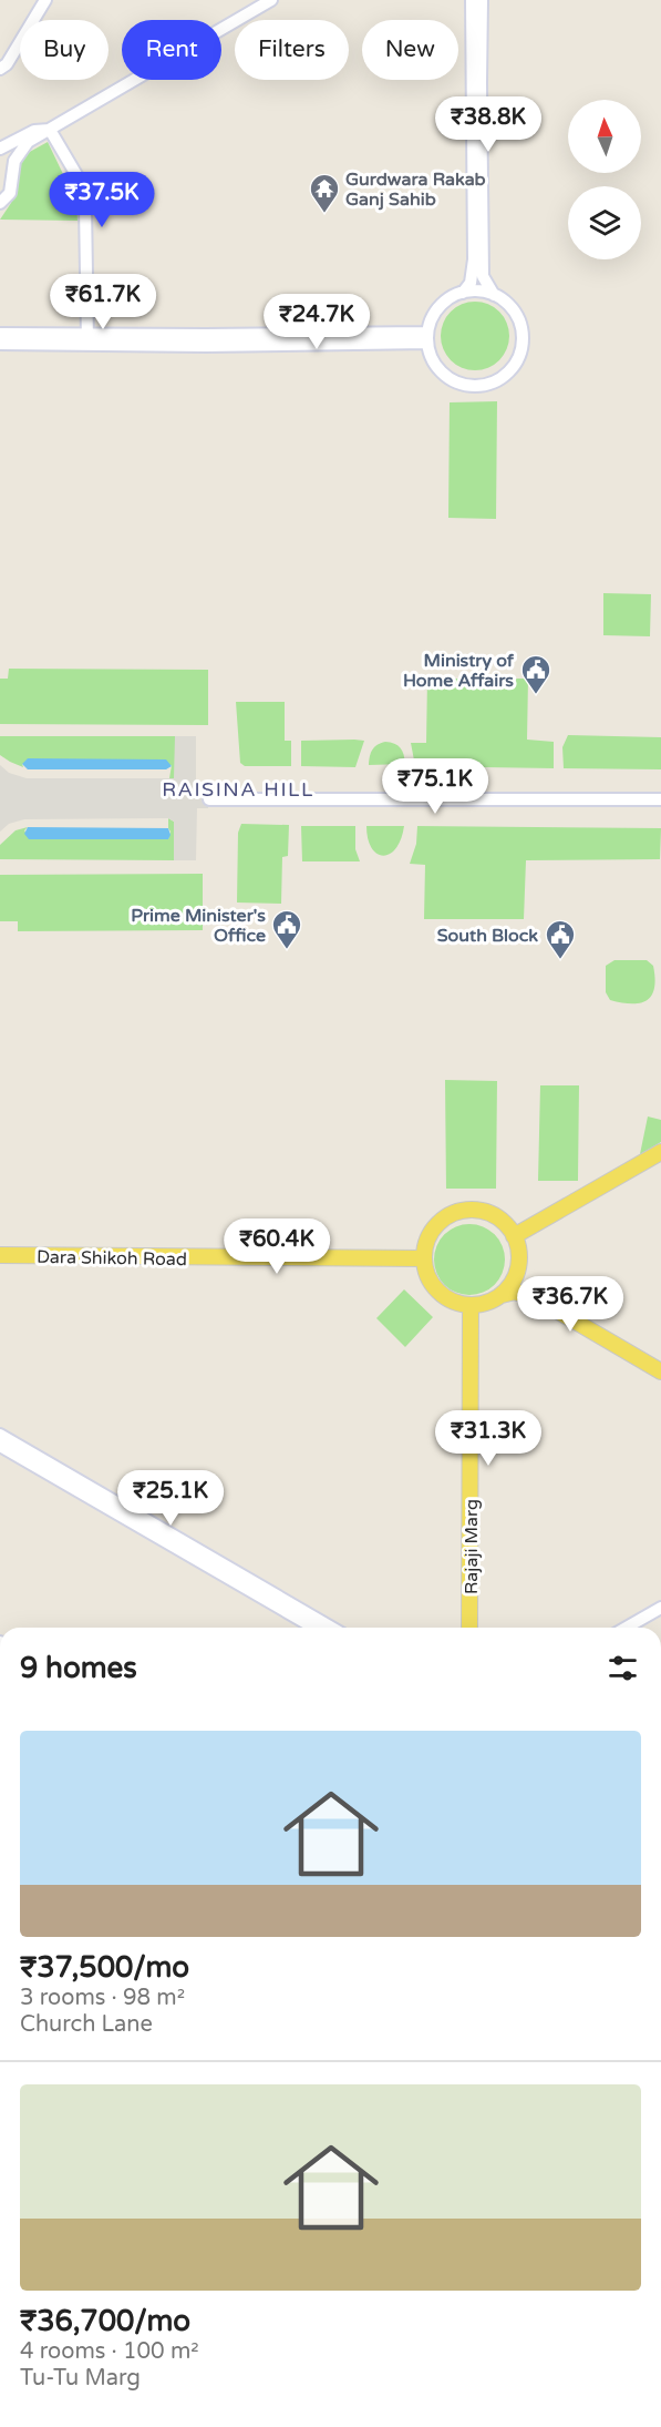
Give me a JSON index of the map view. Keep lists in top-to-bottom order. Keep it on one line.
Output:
{"streets":{"main road":["Dara Shikoh Road","Rajaji Marg"]},"crossings":[["Dara Shikoh Road","Rajaji Marg"]],"districts":["RAISINA HILL"],"places":{"temple":["Gurdwara Rakab Ganj Sahib"],"public building":["Ministry of Home Affairs","Prime Minister's Office","South Block"]},"north":"top","page":{"chip":["Buy","Rent","Filters","New"],"price":["₹38.8K","₹37.5K","₹61.7K","₹24.7K","₹75.1K","₹60.4K","₹36.7K","₹31.3K","₹25.1K"],"heading":"9 homes","list":[{"name":"₹37,500/mo","note":"3 rooms · 98 m² · Church Lane"},{"name":"₹36,700/mo","note":"4 rooms · 100 m² · Tu-Tu Marg"}]}}
